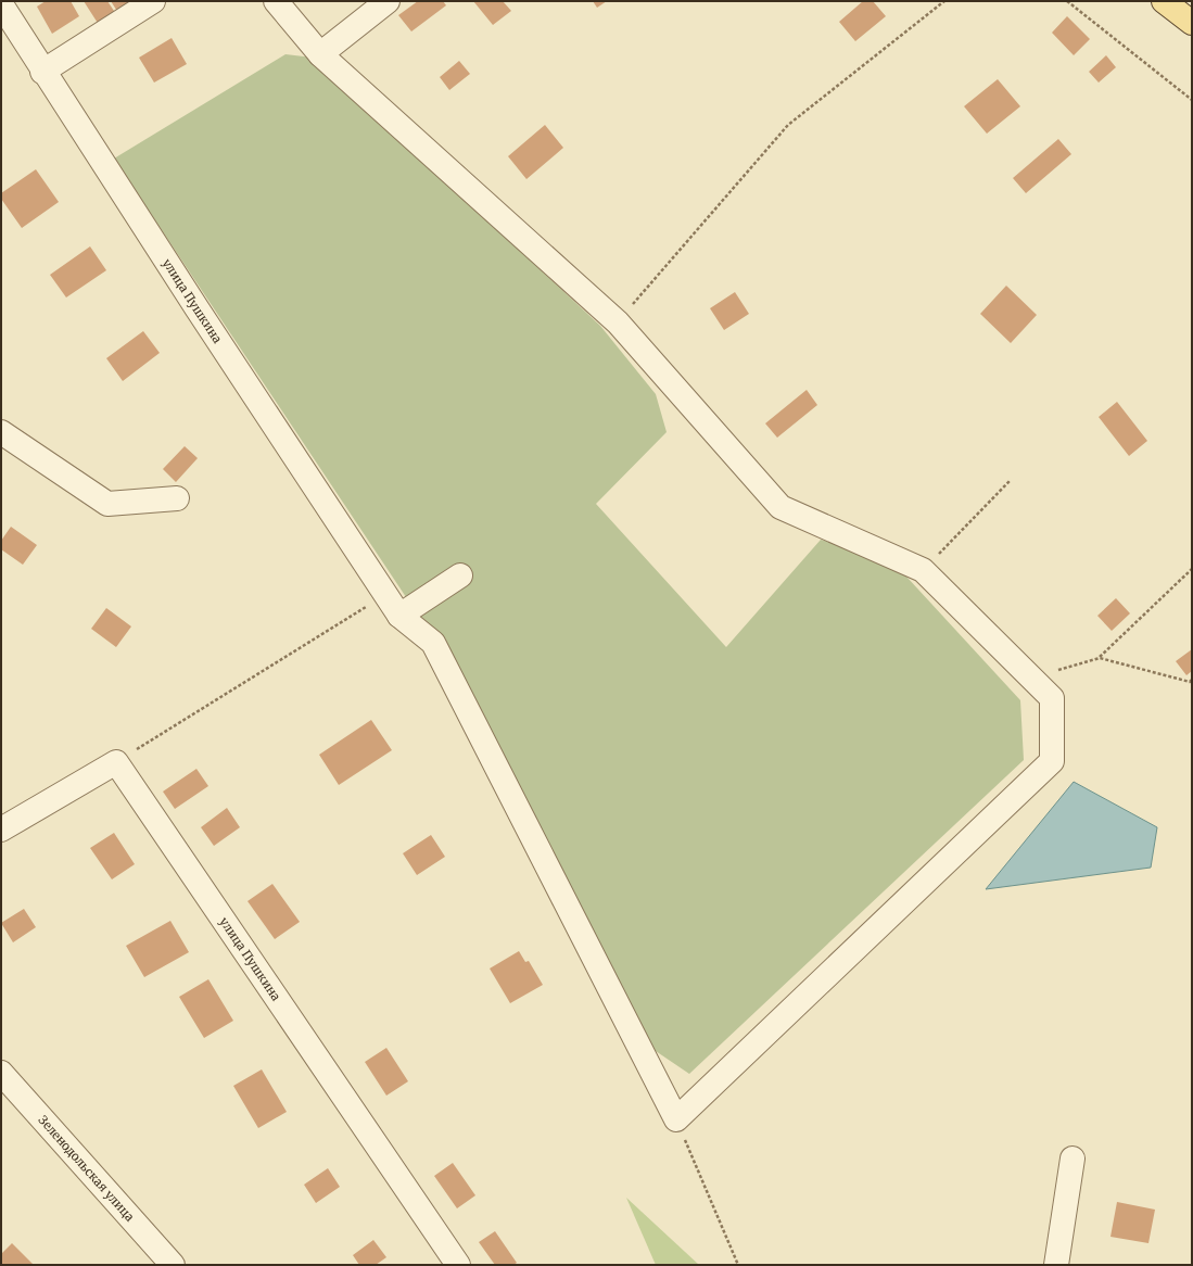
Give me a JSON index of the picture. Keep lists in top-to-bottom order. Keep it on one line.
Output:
{"streets":{"street":["улица Пушкина","Зеленодольская улица"]}}
